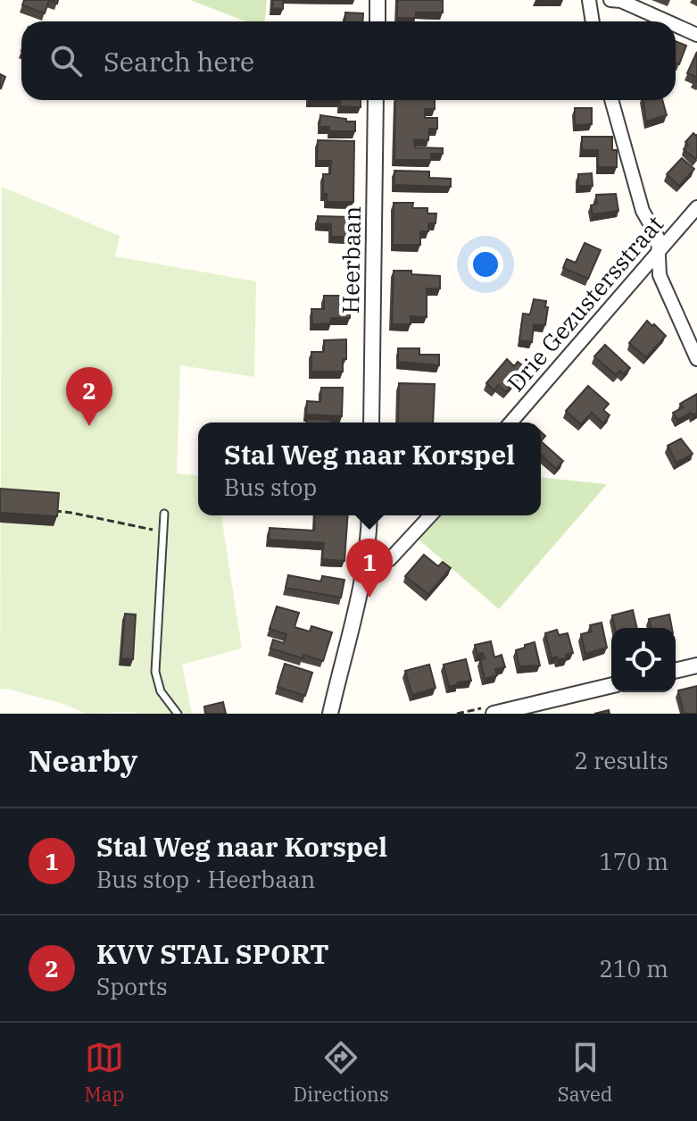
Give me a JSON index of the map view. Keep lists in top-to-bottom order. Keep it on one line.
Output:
{"streets":{"street":["Heerbaan","Drie Gezustersstraat"]},"page":{"search":"Search here","pins":["2","1"],"popup":["Stal Weg naar Korspel","Bus stop"],"heading":["Nearby","2 results"],"list":[{"mark":"1","name":"Stal Weg naar Korspel","note":"Bus stop · Heerbaan","value":"170 m"},{"mark":"2","name":"KVV STAL SPORT","note":"Sports","value":"210 m"}],"nav":["Map","Directions","Saved"]}}
